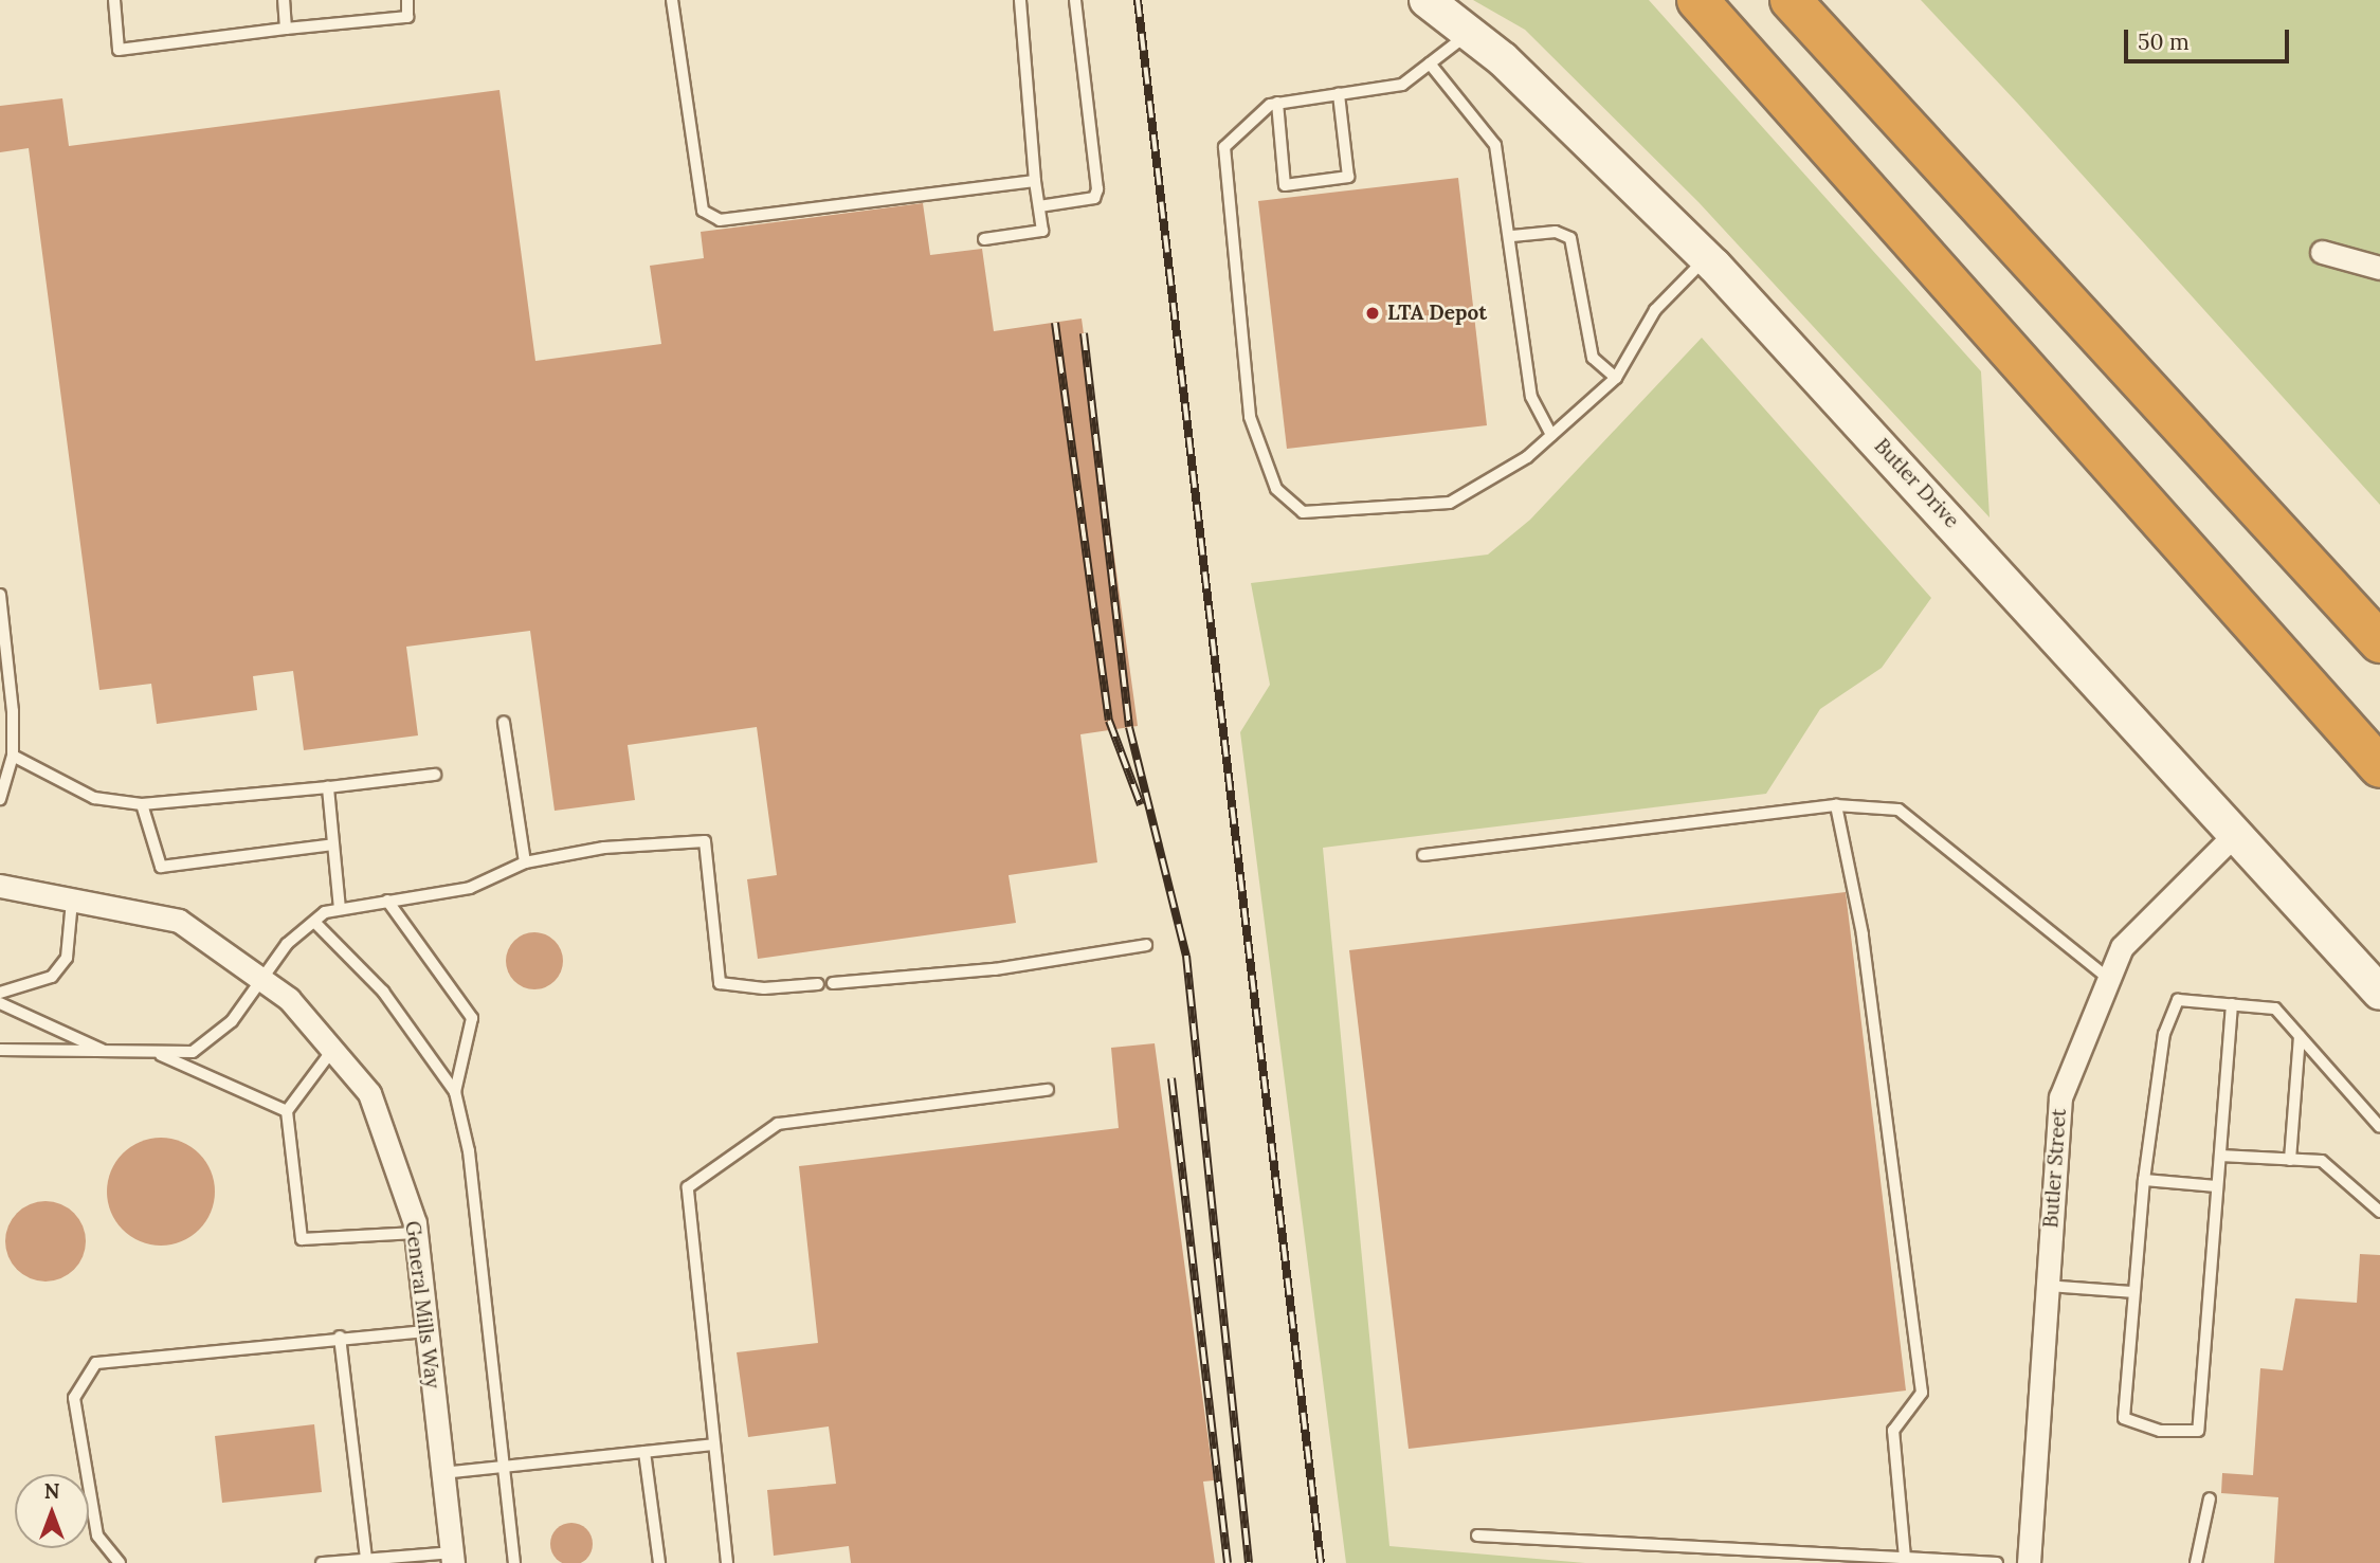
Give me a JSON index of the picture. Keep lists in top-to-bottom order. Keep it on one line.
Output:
{"streets":{"street":["Butler Drive","Butler Street","General Mills Way"]},"crossings":[["Butler Drive","Butler Street"]],"places":["LTA Depot"],"scale_bar":"50 m","north":"top"}
